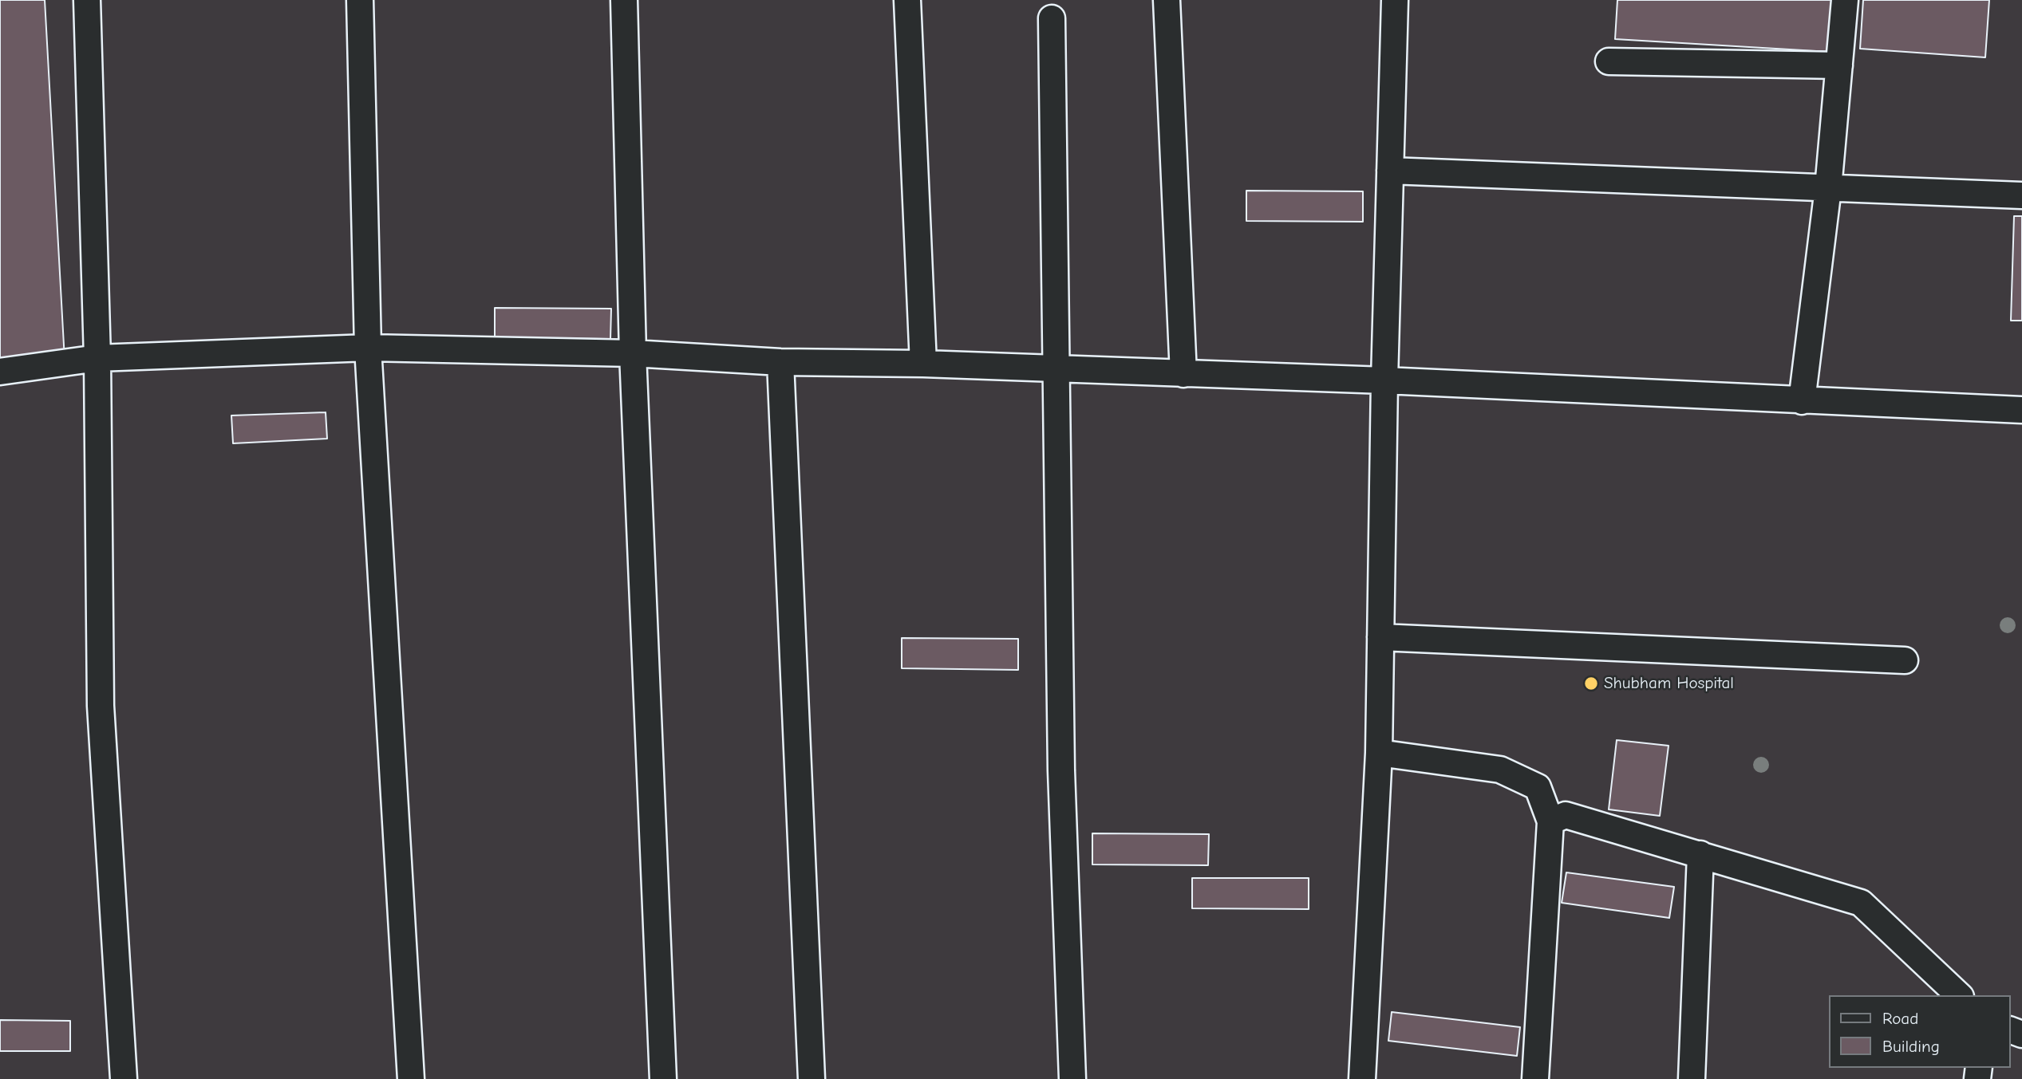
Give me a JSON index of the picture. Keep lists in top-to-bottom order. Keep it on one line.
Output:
{"places":["Shubham Hospital"],"legend":["Road","Building"]}
